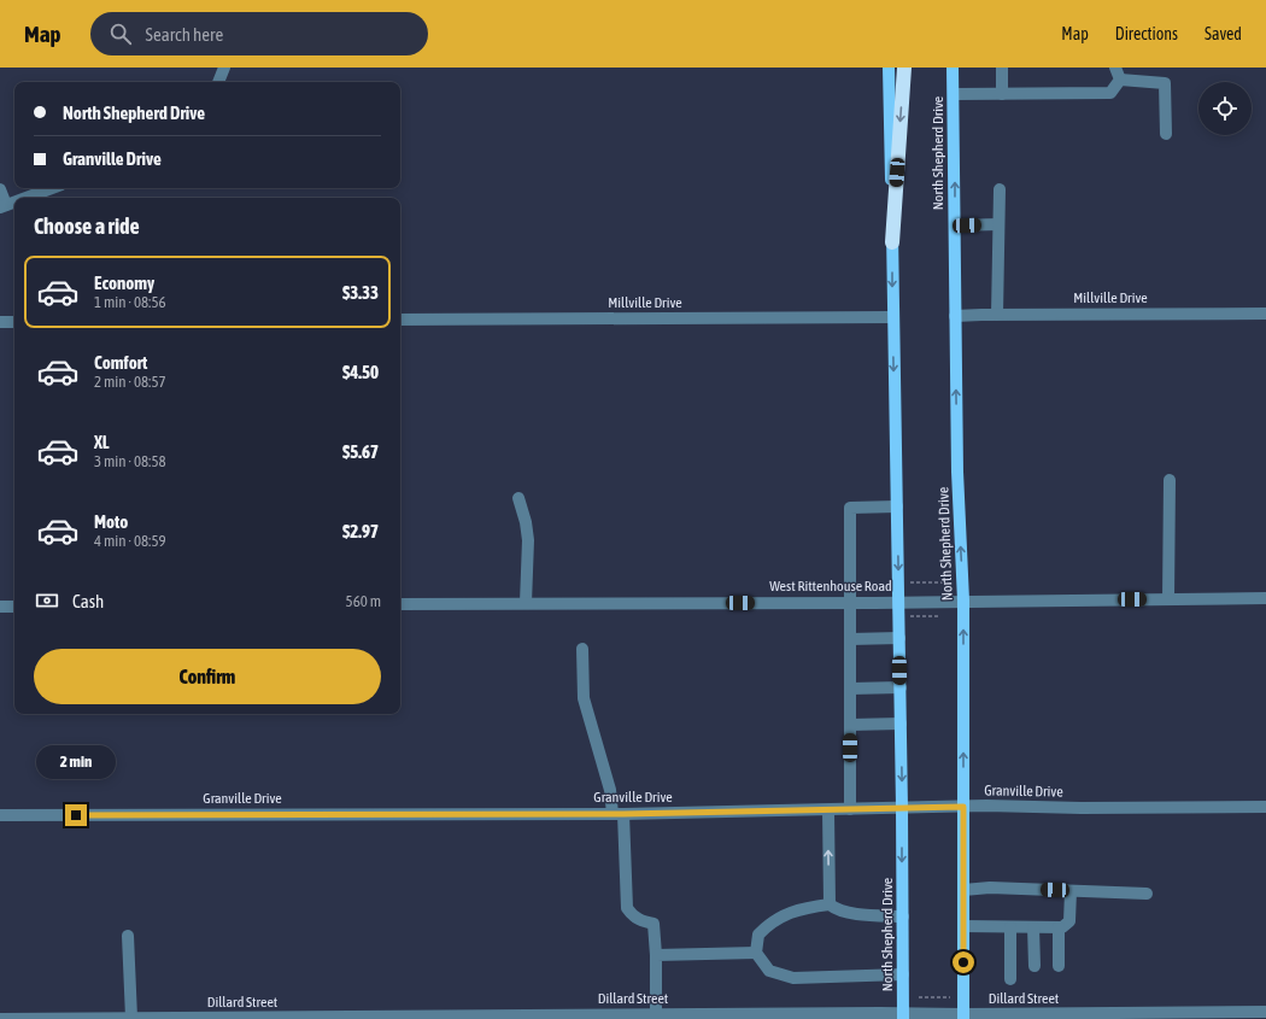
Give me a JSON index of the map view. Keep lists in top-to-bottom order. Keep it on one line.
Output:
{"streets":{"main road":["North Shepherd Drive"],"street":["Millville Drive","West Rittenhouse Road","Granville Drive","Dillard Street"]},"crossings":[["North Shepherd Drive","Millville Drive"],["North Shepherd Drive","West Rittenhouse Road"],["North Shepherd Drive","Granville Drive"],["North Shepherd Drive","Dillard Street"]],"page":{"header":"Map","search":"Search here","nav":["Map","Directions","Saved"],"banner":["North Shepherd Drive","Granville Drive"],"heading":"Choose a ride","list":[{"name":"Economy","note":"1 min · 08:56","value":"$3.33"},{"name":"Comfort","note":"2 min · 08:57","value":"$4.50"},{"name":"XL","note":"3 min · 08:58","value":"$5.67"},{"name":"Moto","note":"4 min · 08:59","value":"$2.97"}],"pay":["Cash","560 m"],"buttons":"Confirm","bubble":"2 min"}}
